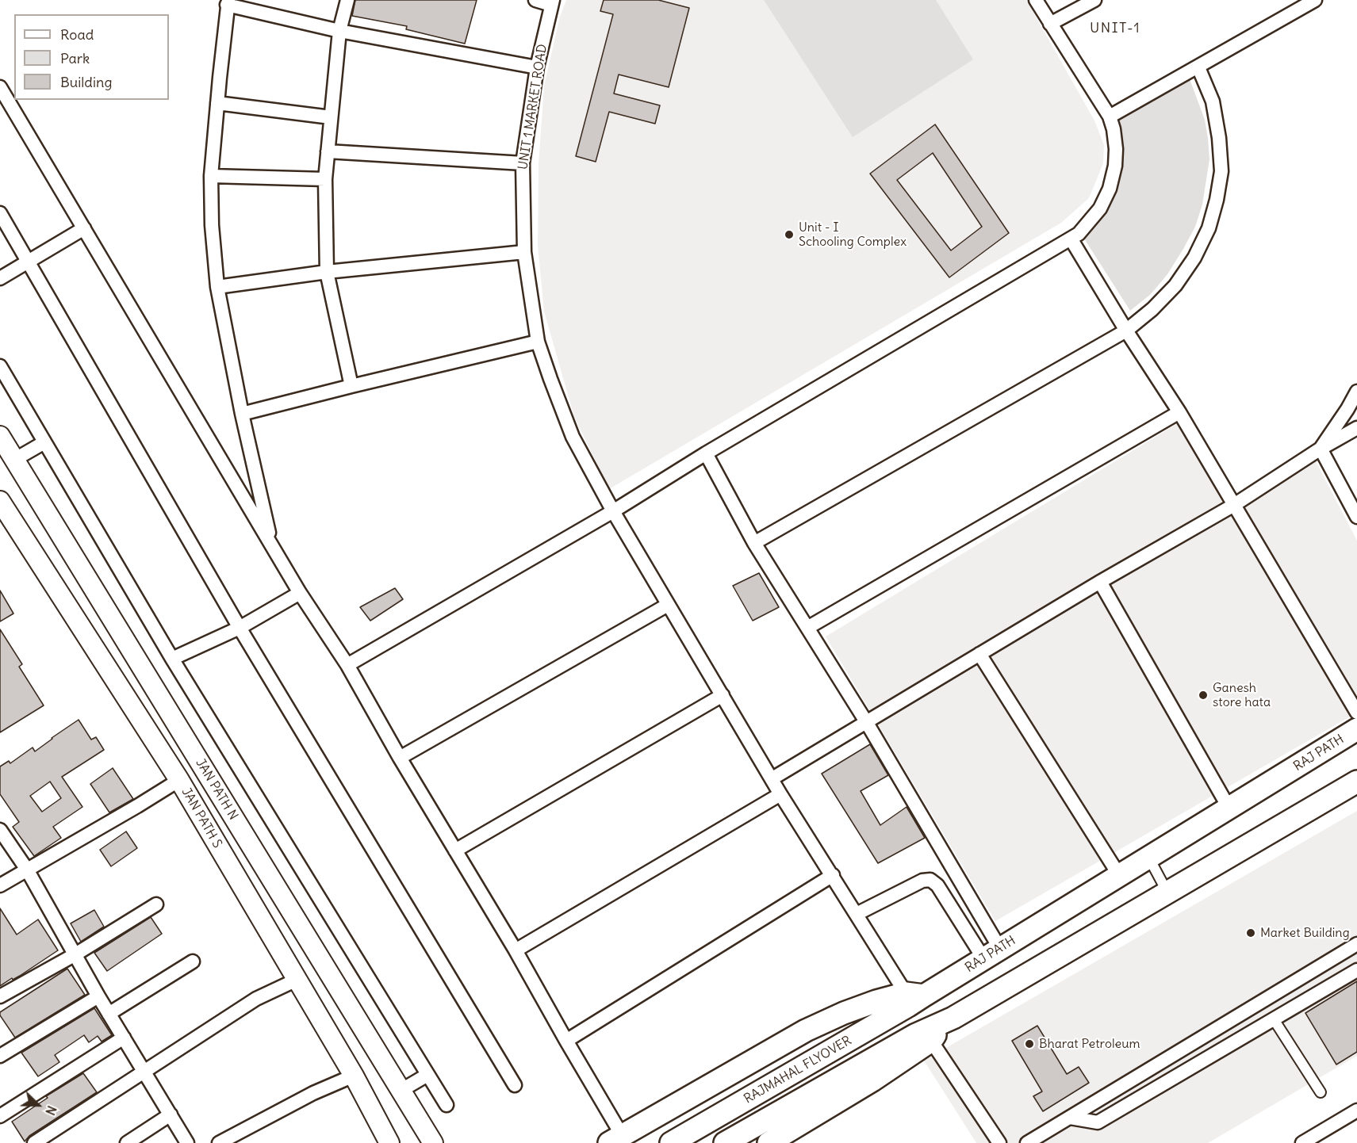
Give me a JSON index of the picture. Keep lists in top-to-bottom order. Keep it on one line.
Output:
{"streets":{"main road":["RAJ PATH","JAN PATH N","JAN PATH S","RAJMAHAL FLYOVER"],"street":["UNIT 1 MARKET ROAD"]},"crossings":[["UNIT 1 MARKET ROAD","RAJ PATH"],["UNIT 1 MARKET ROAD","RAJMAHAL FLYOVER"],["RAJ PATH","RAJMAHAL FLYOVER"]],"districts":["UNIT-1"],"places":["Unit - I Schooling Complex","Ganesh store hata","Market Building","Bharat Petroleum"],"legend":["Road","Park","Building"],"north":"bottom right"}
